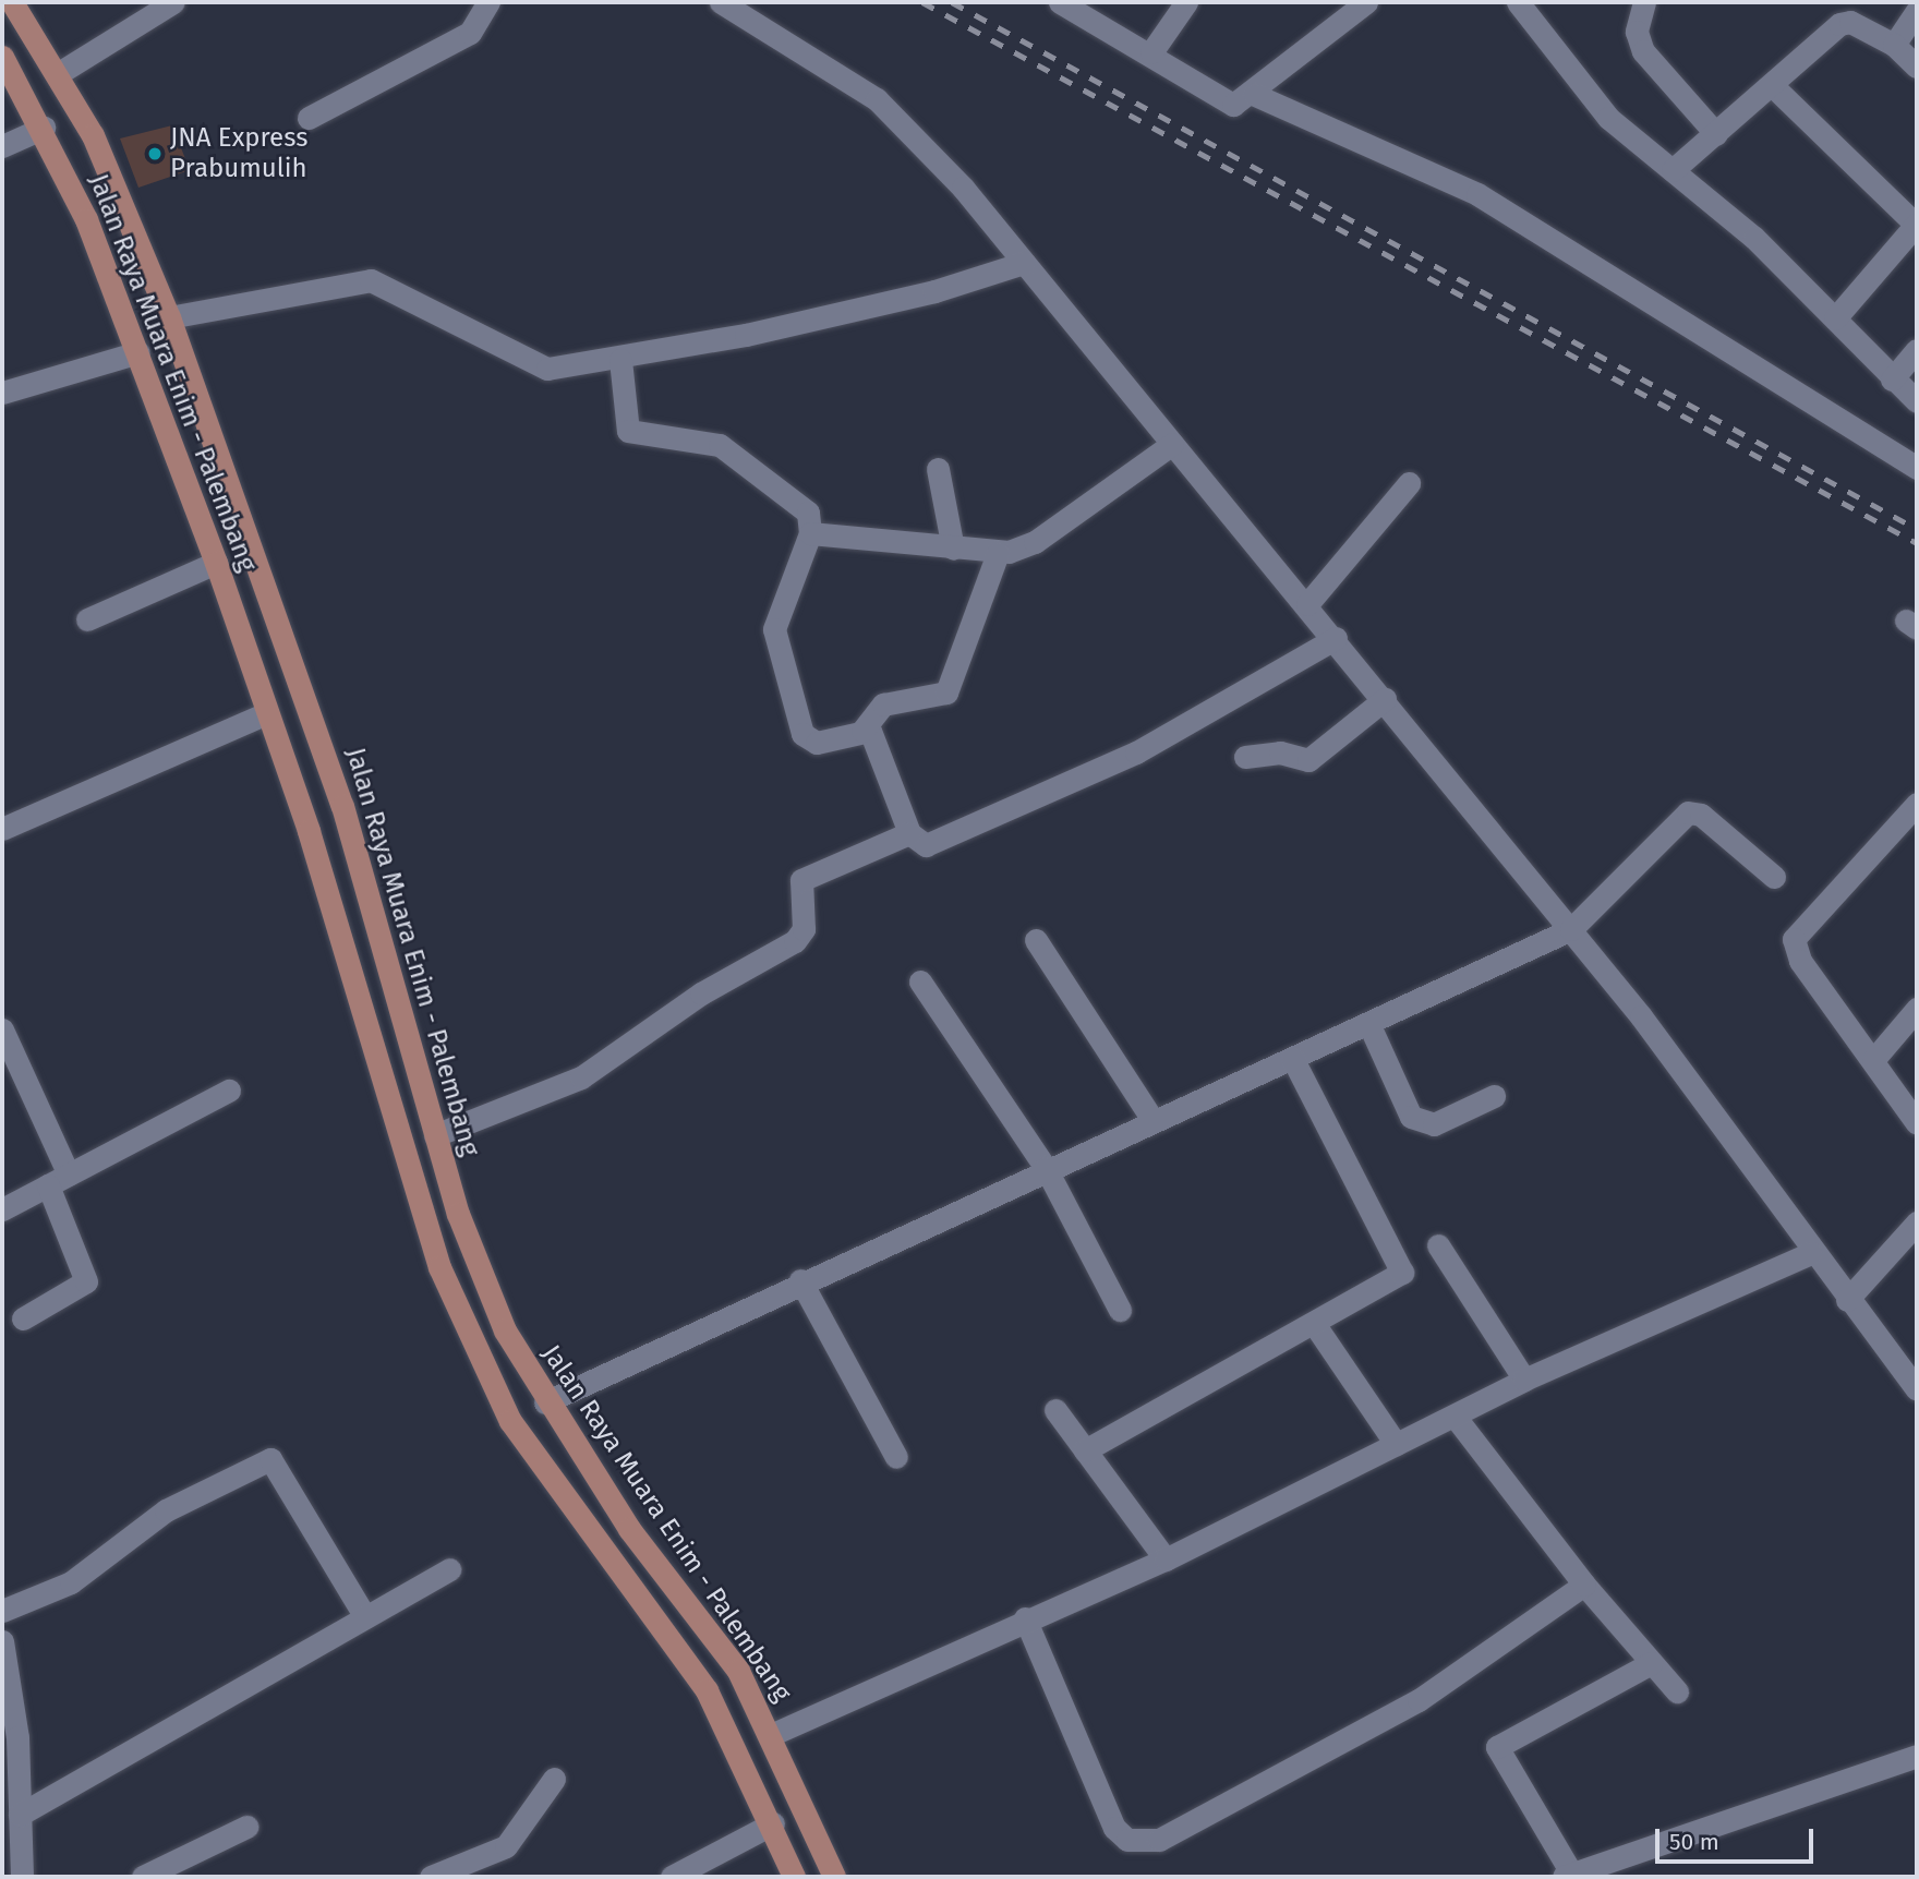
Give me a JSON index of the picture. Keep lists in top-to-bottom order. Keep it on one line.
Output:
{"streets":{"main road":["Jalan Raya Muara Enim - Palembang"]},"places":["JNA Express Prabumulih"],"scale_bar":"50 m"}
